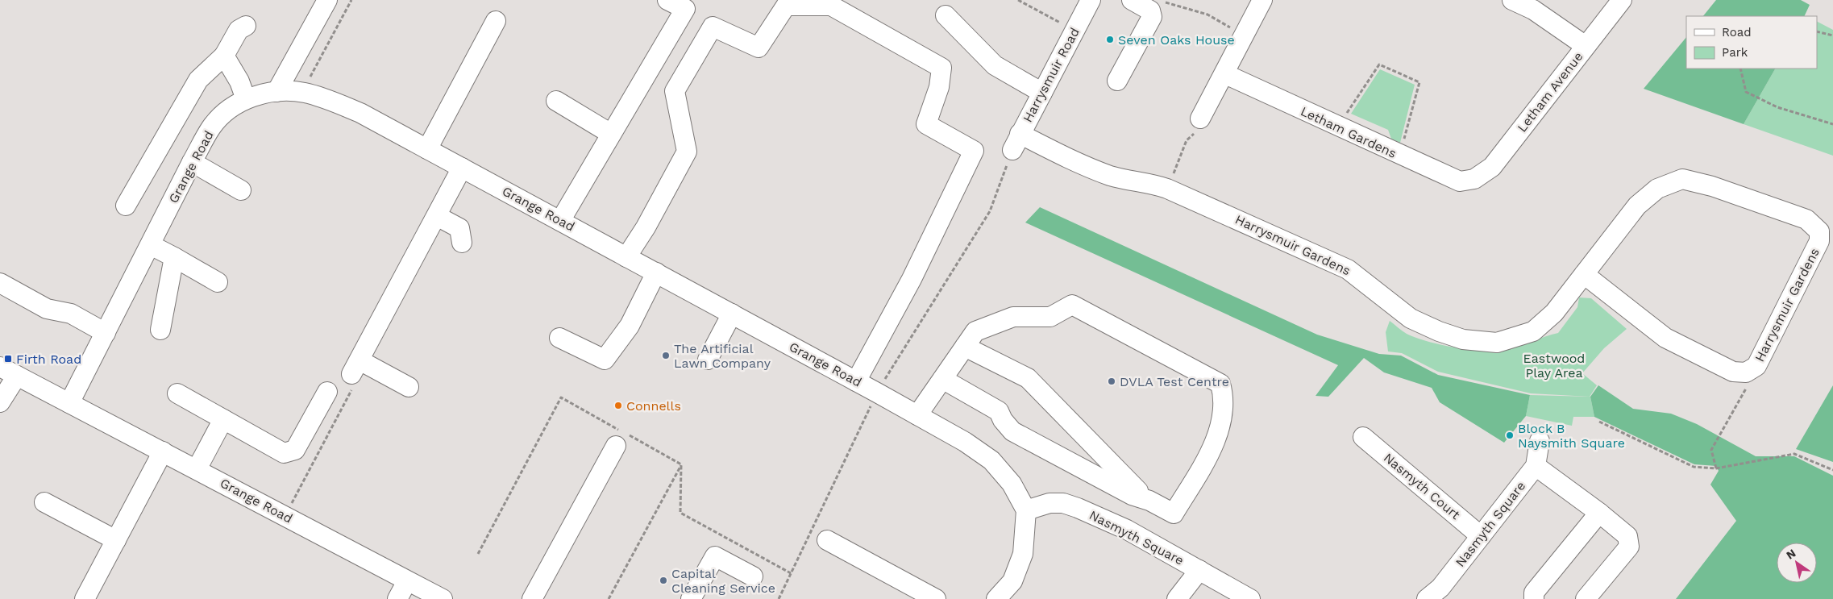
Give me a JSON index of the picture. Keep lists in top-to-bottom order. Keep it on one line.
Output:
{"streets":{"street":["Harrysmuir Road","Letham Avenue","Letham Gardens","Grange Road","Harrysmuir Gardens","Nasmyth Court","Nasmyth Square"]},"crossings":[["Harrysmuir Road","Harrysmuir Gardens"],["Letham Avenue","Letham Gardens"],["Grange Road","Nasmyth Square"],["Nasmyth Court","Nasmyth Square"]],"parks":["Eastwood Play Area"],"places":{"other":["Seven Oaks House","The Artificial Lawn Company","DVLA Test Centre","Connells","Block B Naysmith Square","Capital Cleaning Service"],"transit":["Firth Road"]},"legend":["Road","Park"],"north":"top left"}
